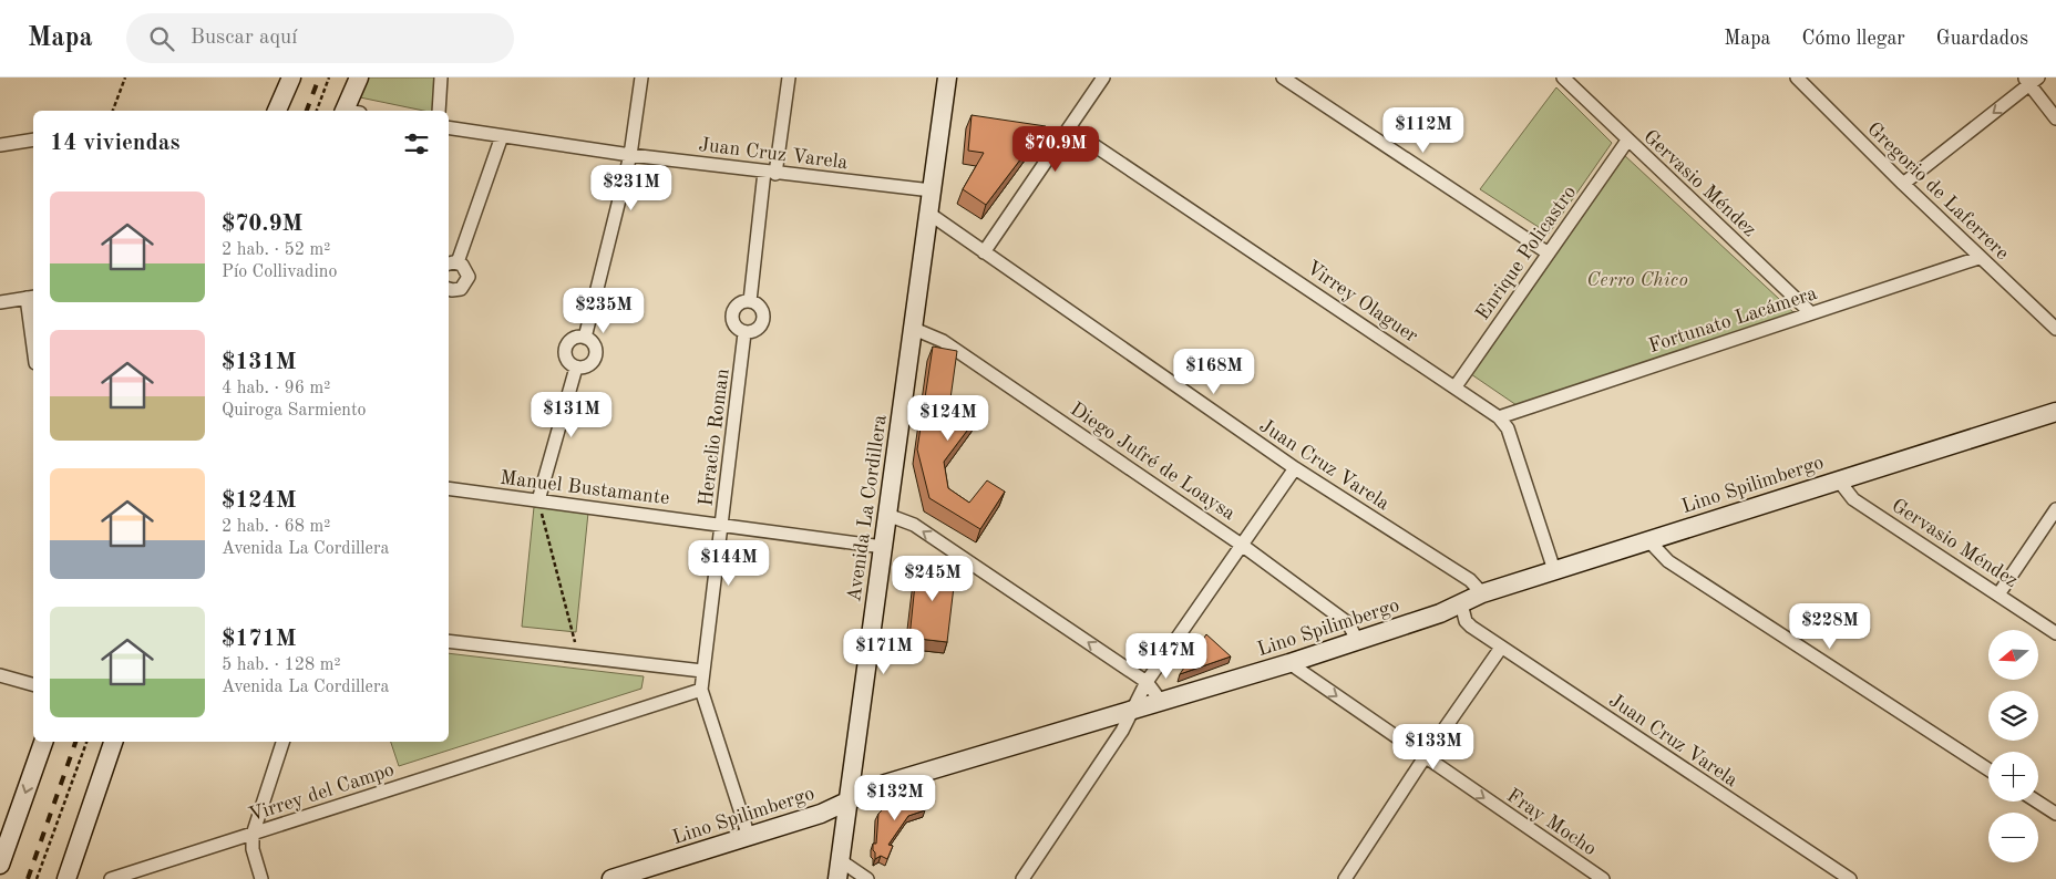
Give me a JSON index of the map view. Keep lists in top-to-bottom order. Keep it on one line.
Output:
{"streets":{"main road":["Lino Spilimbergo","Avenida La Cordillera"],"street":["Juan Cruz Varela","Gervasio Méndez","Gregorio de Laferrere","Enrique Policastro","Virrey Olaguer","Fortunato Lacámera","Heraclio Roman","Diego Jufré de Loaysa","Manuel Bustamante","Virrey del Campo","Fray Mocho"]},"crossings":[["Juan Cruz Varela","Lino Spilimbergo"],["Juan Cruz Varela","Avenida La Cordillera"],["Gervasio Méndez","Enrique Policastro"],["Gervasio Méndez","Fortunato Lacámera"],["Gervasio Méndez","Lino Spilimbergo"],["Gregorio de Laferrere","Fortunato Lacámera"],["Enrique Policastro","Virrey Olaguer"],["Virrey Olaguer","Fortunato Lacámera"],["Virrey Olaguer","Lino Spilimbergo"],["Heraclio Roman","Lino Spilimbergo"],["Heraclio Roman","Manuel Bustamante"],["Heraclio Roman","Virrey del Campo"],["Diego Jufré de Loaysa","Lino Spilimbergo"],["Diego Jufré de Loaysa","Avenida La Cordillera"],["Lino Spilimbergo","Avenida La Cordillera"],["Lino Spilimbergo","Fray Mocho"],["Manuel Bustamante","Avenida La Cordillera"]],"one_way":["Fray Mocho"],"parks":["Cerro Chico"],"north":"left","page":{"header":"Mapa","search":"Buscar aquí","nav":["Mapa","Cómo llegar","Guardados"],"price":["$112M","$70.9M","$231M","$235M","$168M","$131M","$124M","$144M","$245M","$228M","$171M","$147M","$133M","$132M"],"heading":"14 viviendas","list":[{"name":"$70.9M","note":"2 hab. · 52 m² · Pío Collivadino"},{"name":"$131M","note":"4 hab. · 96 m² · Quiroga Sarmiento"},{"name":"$124M","note":"2 hab. · 68 m² · Avenida La Cordillera"},{"name":"$171M","note":"5 hab. · 128 m² · Avenida La Cordillera"}],"map_buttons":["+","−"]}}
